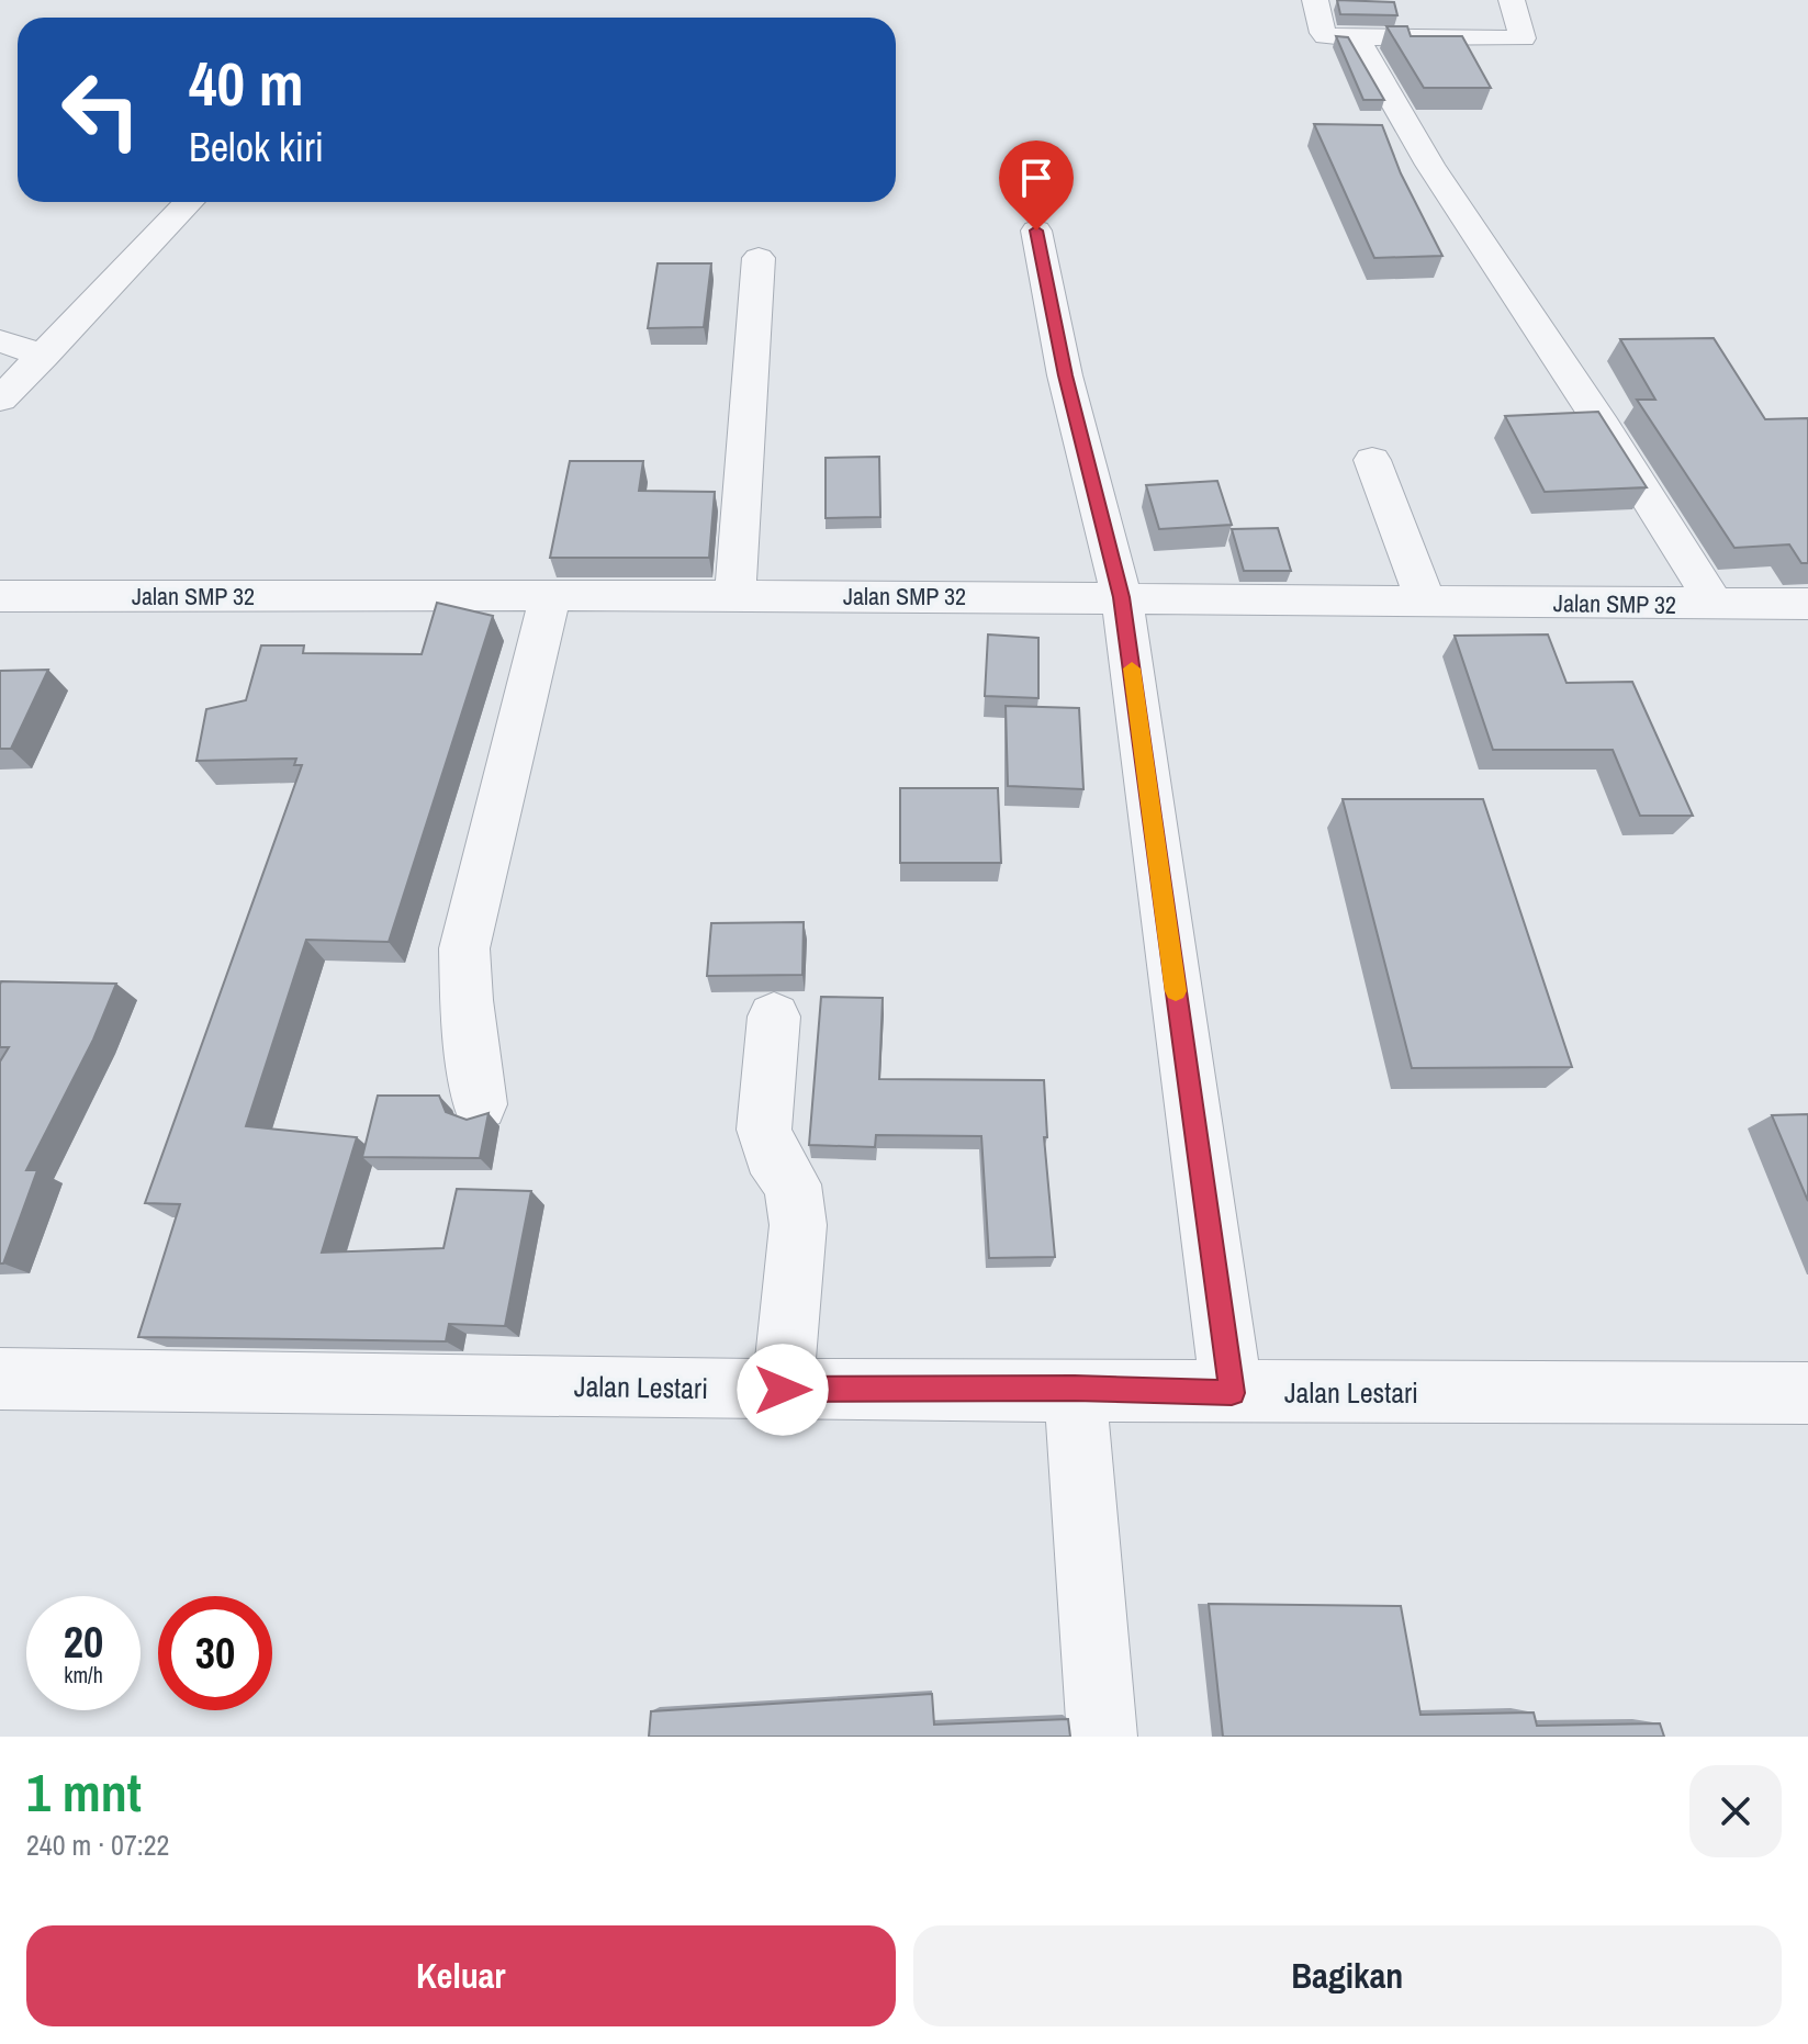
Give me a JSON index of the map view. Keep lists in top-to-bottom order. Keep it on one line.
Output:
{"streets":{"street":["Jalan SMP 32","Jalan Lestari"]},"page":{"turn":["40 m","Belok kiri"],"speed":"20 km/h","limit":"30","heading":["1 mnt","240 m · 07:22"],"buttons":["Keluar","Bagikan"]}}
